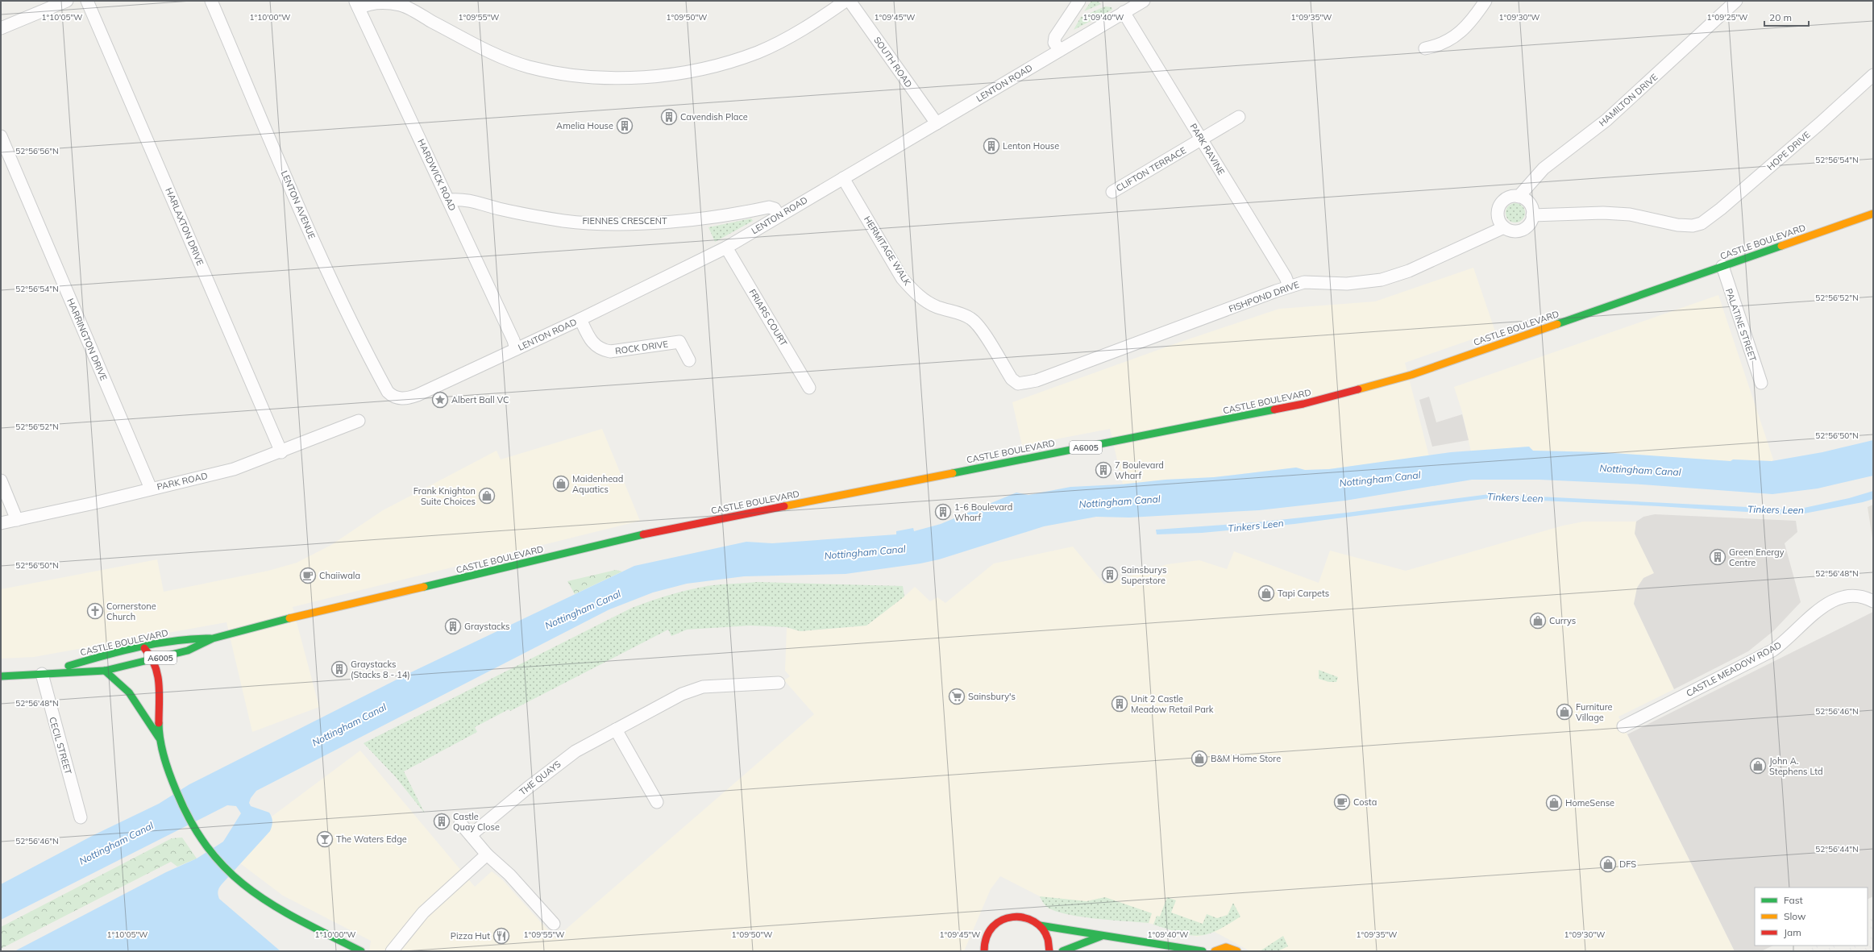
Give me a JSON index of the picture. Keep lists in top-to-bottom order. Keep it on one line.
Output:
{"streets":{"main road":["CASTLE BOULEVARD","A6005"],"street":["SOUTH ROAD","LENTON ROAD","HAMILTON DRIVE","PARK RAVINE","HOPE DRIVE","CLIFTON TERRACE","HARDWICK ROAD","LENTON AVENUE","FIENNES CRESCENT","HARLAXTON DRIVE","HERMITAGE WALK","FISHPOND DRIVE","FRIARS COURT","PALATINE STREET","HARRINGTON DRIVE","ROCK DRIVE","PARK ROAD","CASTLE MEADOW ROAD","CECIL STREET","THE QUAYS"]},"crossings":[["SOUTH ROAD","LENTON ROAD"],["LENTON ROAD","PARK RAVINE"],["LENTON ROAD","HARDWICK ROAD"],["LENTON ROAD","LENTON AVENUE"],["LENTON ROAD","FIENNES CRESCENT"],["LENTON ROAD","HERMITAGE WALK"],["LENTON ROAD","FRIARS COURT"],["LENTON ROAD","ROCK DRIVE"],["HAMILTON DRIVE","HOPE DRIVE"],["HAMILTON DRIVE","FISHPOND DRIVE"],["PARK RAVINE","CLIFTON TERRACE"],["PARK RAVINE","FISHPOND DRIVE"],["HOPE DRIVE","FISHPOND DRIVE"],["HARDWICK ROAD","FIENNES CRESCENT"],["HARLAXTON DRIVE","PARK ROAD"],["CASTLE BOULEVARD","PALATINE STREET"],["CASTLE BOULEVARD","CECIL STREET"],["HERMITAGE WALK","FISHPOND DRIVE"],["HARRINGTON DRIVE","PARK ROAD"]],"water":["Nottingham Canal","Tinkers Leen"],"places":{"building":["Cavendish Place","Amelia House","Lenton House","7 Boulevard Wharf","1-6 Boulevard Wharf","Green Energy Centre","Sainsburys Superstore","Graystacks","Graystacks (Stacks 8 - 14)","Unit 2 Castle Meadow Retail Park","Castle Quay Close"],"place":["Albert Ball VC"],"shop":["Maidenhead Aquatics","Frank Knighton Suite Choices","Tapi Carpets","Currys","Furniture Village","B&M Home Store","John A. Stephens Ltd","HomeSense","DFS"],"cafe":["Chaiiwala","Costa"],"church":["Cornerstone Church"],"supermarket":["Sainsbury's"],"bar":["The Waters Edge"],"restaurant":["Pizza Hut"]},"legend":["Fast","Slow","Jam"],"scale_bar":"20 m","coordinates":["1°10'05\"W","1°10'00\"W","1°09'55\"W","1°09'50\"W","1°09'45\"W","1°09'40\"W","1°09'35\"W","1°09'30\"W","1°09'25\"W","52°56'56\"N","52°56'54\"N","52°56'52\"N","52°56'50\"N","52°56'48\"N","52°56'46\"N","52°56'44\"N"]}
